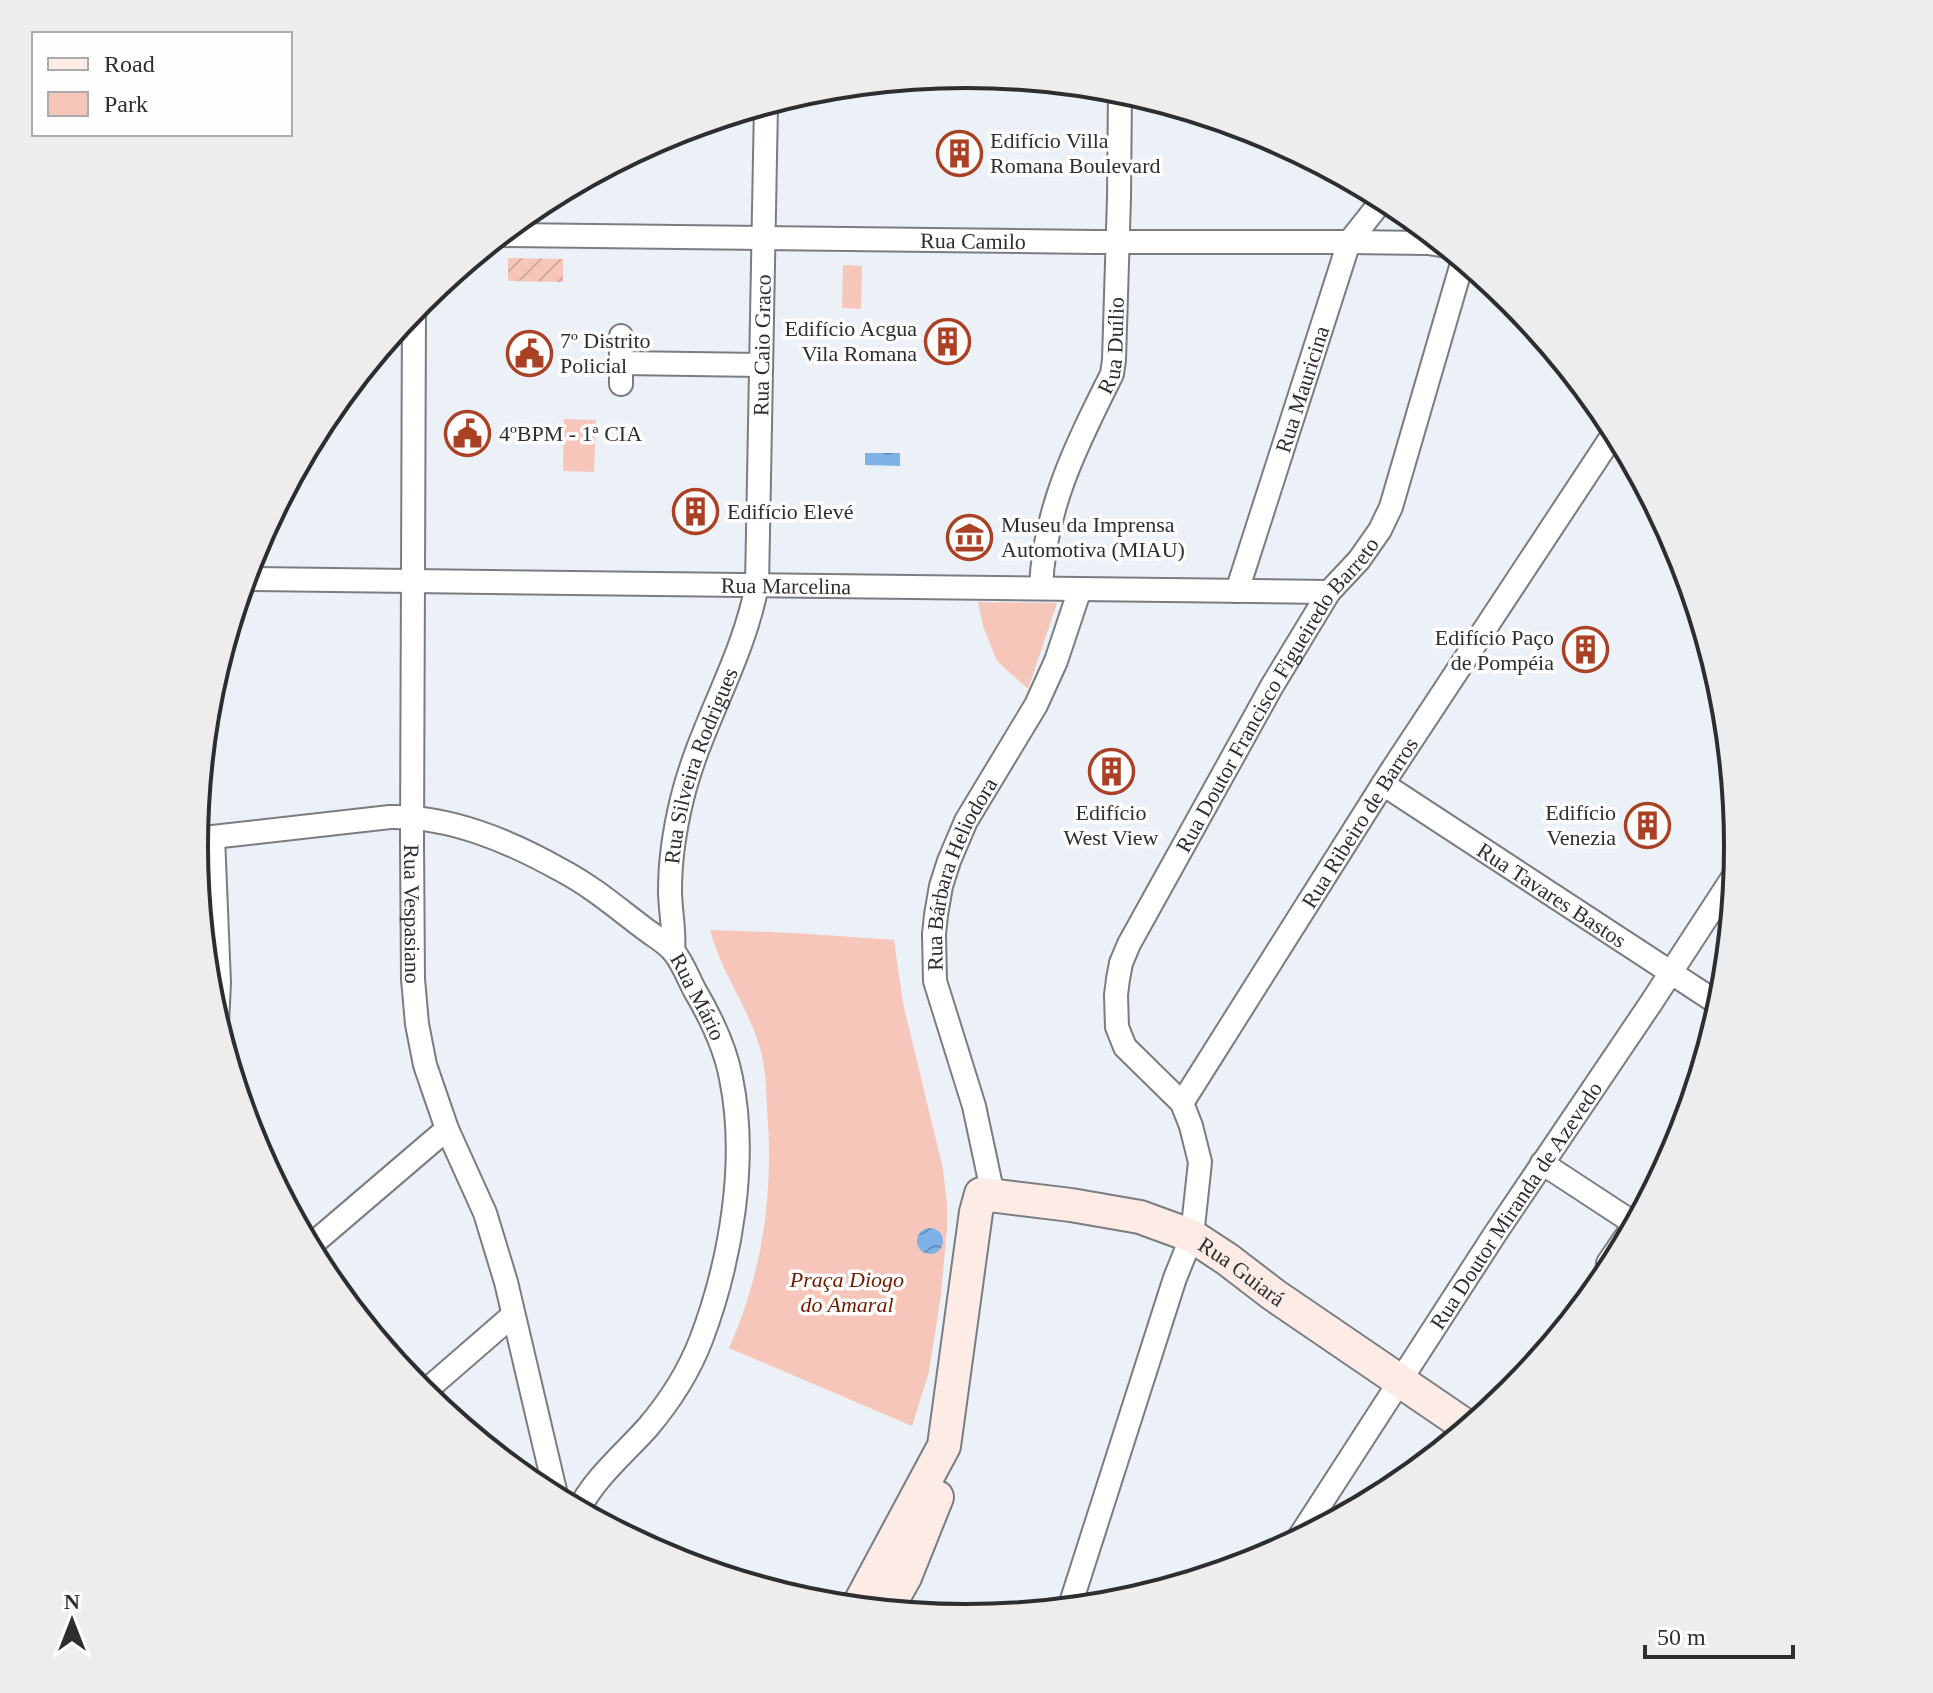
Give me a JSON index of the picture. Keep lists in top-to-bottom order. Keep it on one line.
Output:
{"streets":{"street":["Rua Camilo","Rua Caio Graco","Rua Duílio","Rua Mauricina","Rua Marcelina","Rua Doutor Francisco Figueiredo Barreto","Rua Silveira Rodrigues","Rua Ribeiro de Barros","Rua Bárbara Heliodora","Rua Tavares Bastos","Rua Vespasiano","Rua Mário","Rua Doutor Miranda de Azevedo","Rua Guiará"]},"crossings":[["Rua Camilo","Rua Caio Graco"],["Rua Camilo","Rua Duílio"],["Rua Camilo","Rua Mauricina"],["Rua Caio Graco","Rua Marcelina"],["Rua Caio Graco","Rua Silveira Rodrigues"],["Rua Duílio","Rua Marcelina"],["Rua Mauricina","Rua Marcelina"],["Rua Marcelina","Rua Doutor Francisco Figueiredo Barreto"],["Rua Marcelina","Rua Silveira Rodrigues"],["Rua Marcelina","Rua Bárbara Heliodora"],["Rua Marcelina","Rua Vespasiano"],["Rua Doutor Francisco Figueiredo Barreto","Rua Ribeiro de Barros"],["Rua Silveira Rodrigues","Rua Mário"],["Rua Ribeiro de Barros","Rua Tavares Bastos"],["Rua Bárbara Heliodora","Rua Guiará"],["Rua Tavares Bastos","Rua Doutor Miranda de Azevedo"],["Rua Vespasiano","Rua Mário"],["Rua Doutor Miranda de Azevedo","Rua Guiará"]],"parks":["Praça Diogo do Amaral"],"places":{"building":["Edifício Villa Romana Boulevard","Edifício Acgua Vila Romana","Edifício Elevé","Edifício Paço de Pompéia","Edifício West View","Edifício Venezia"],"public building":["7º Distrito Policial","4ºBPM - 1ª CIA"],"museum":["Museu da Imprensa Automotiva (MIAU)"]},"legend":["Road","Park"],"scale_bar":"50 m","north":"top"}
